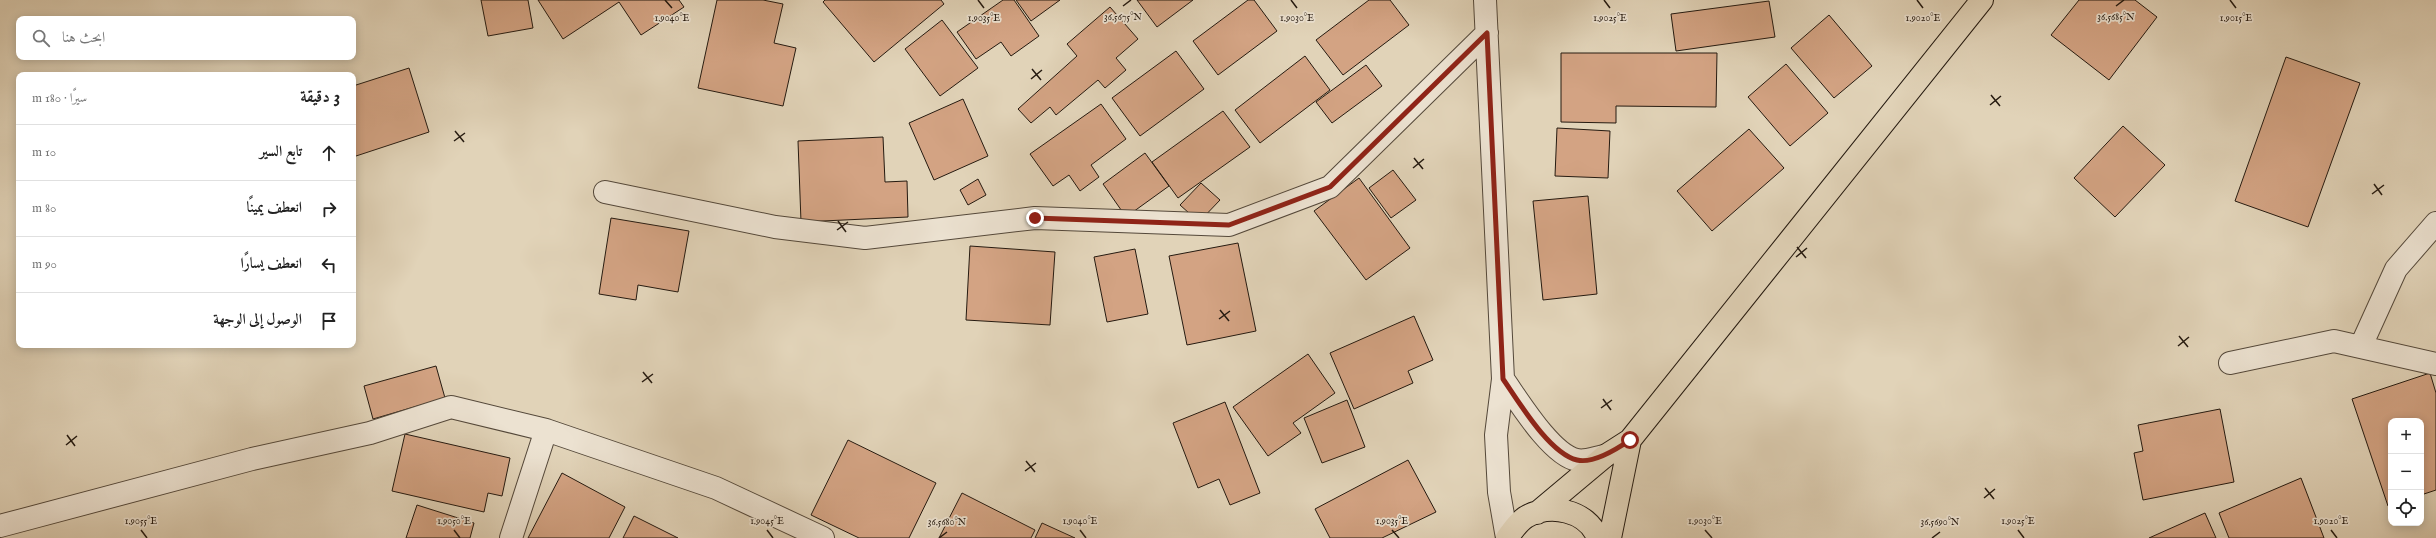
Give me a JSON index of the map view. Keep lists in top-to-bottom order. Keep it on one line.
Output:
{"page":{"search":"ابحث هنا","heading":["3 دقيقة","سيرًا · 180 m"],"list":[["تابع السير","10 m"],["انعطف يمينًا","80 m"],["انعطف يسارًا","90 m"],"الوصول إلى الوجهة"],"map_buttons":["+","−"]},"coordinates":["36.5675°N","36.5685°N","1.9040°E","1.9035°E","1.9025°E","1.9020°E","1.9015°E","1.9030°E","1.9055°E","1.9050°E","1.9045°E","36.5680°N","36.5690°N"]}
